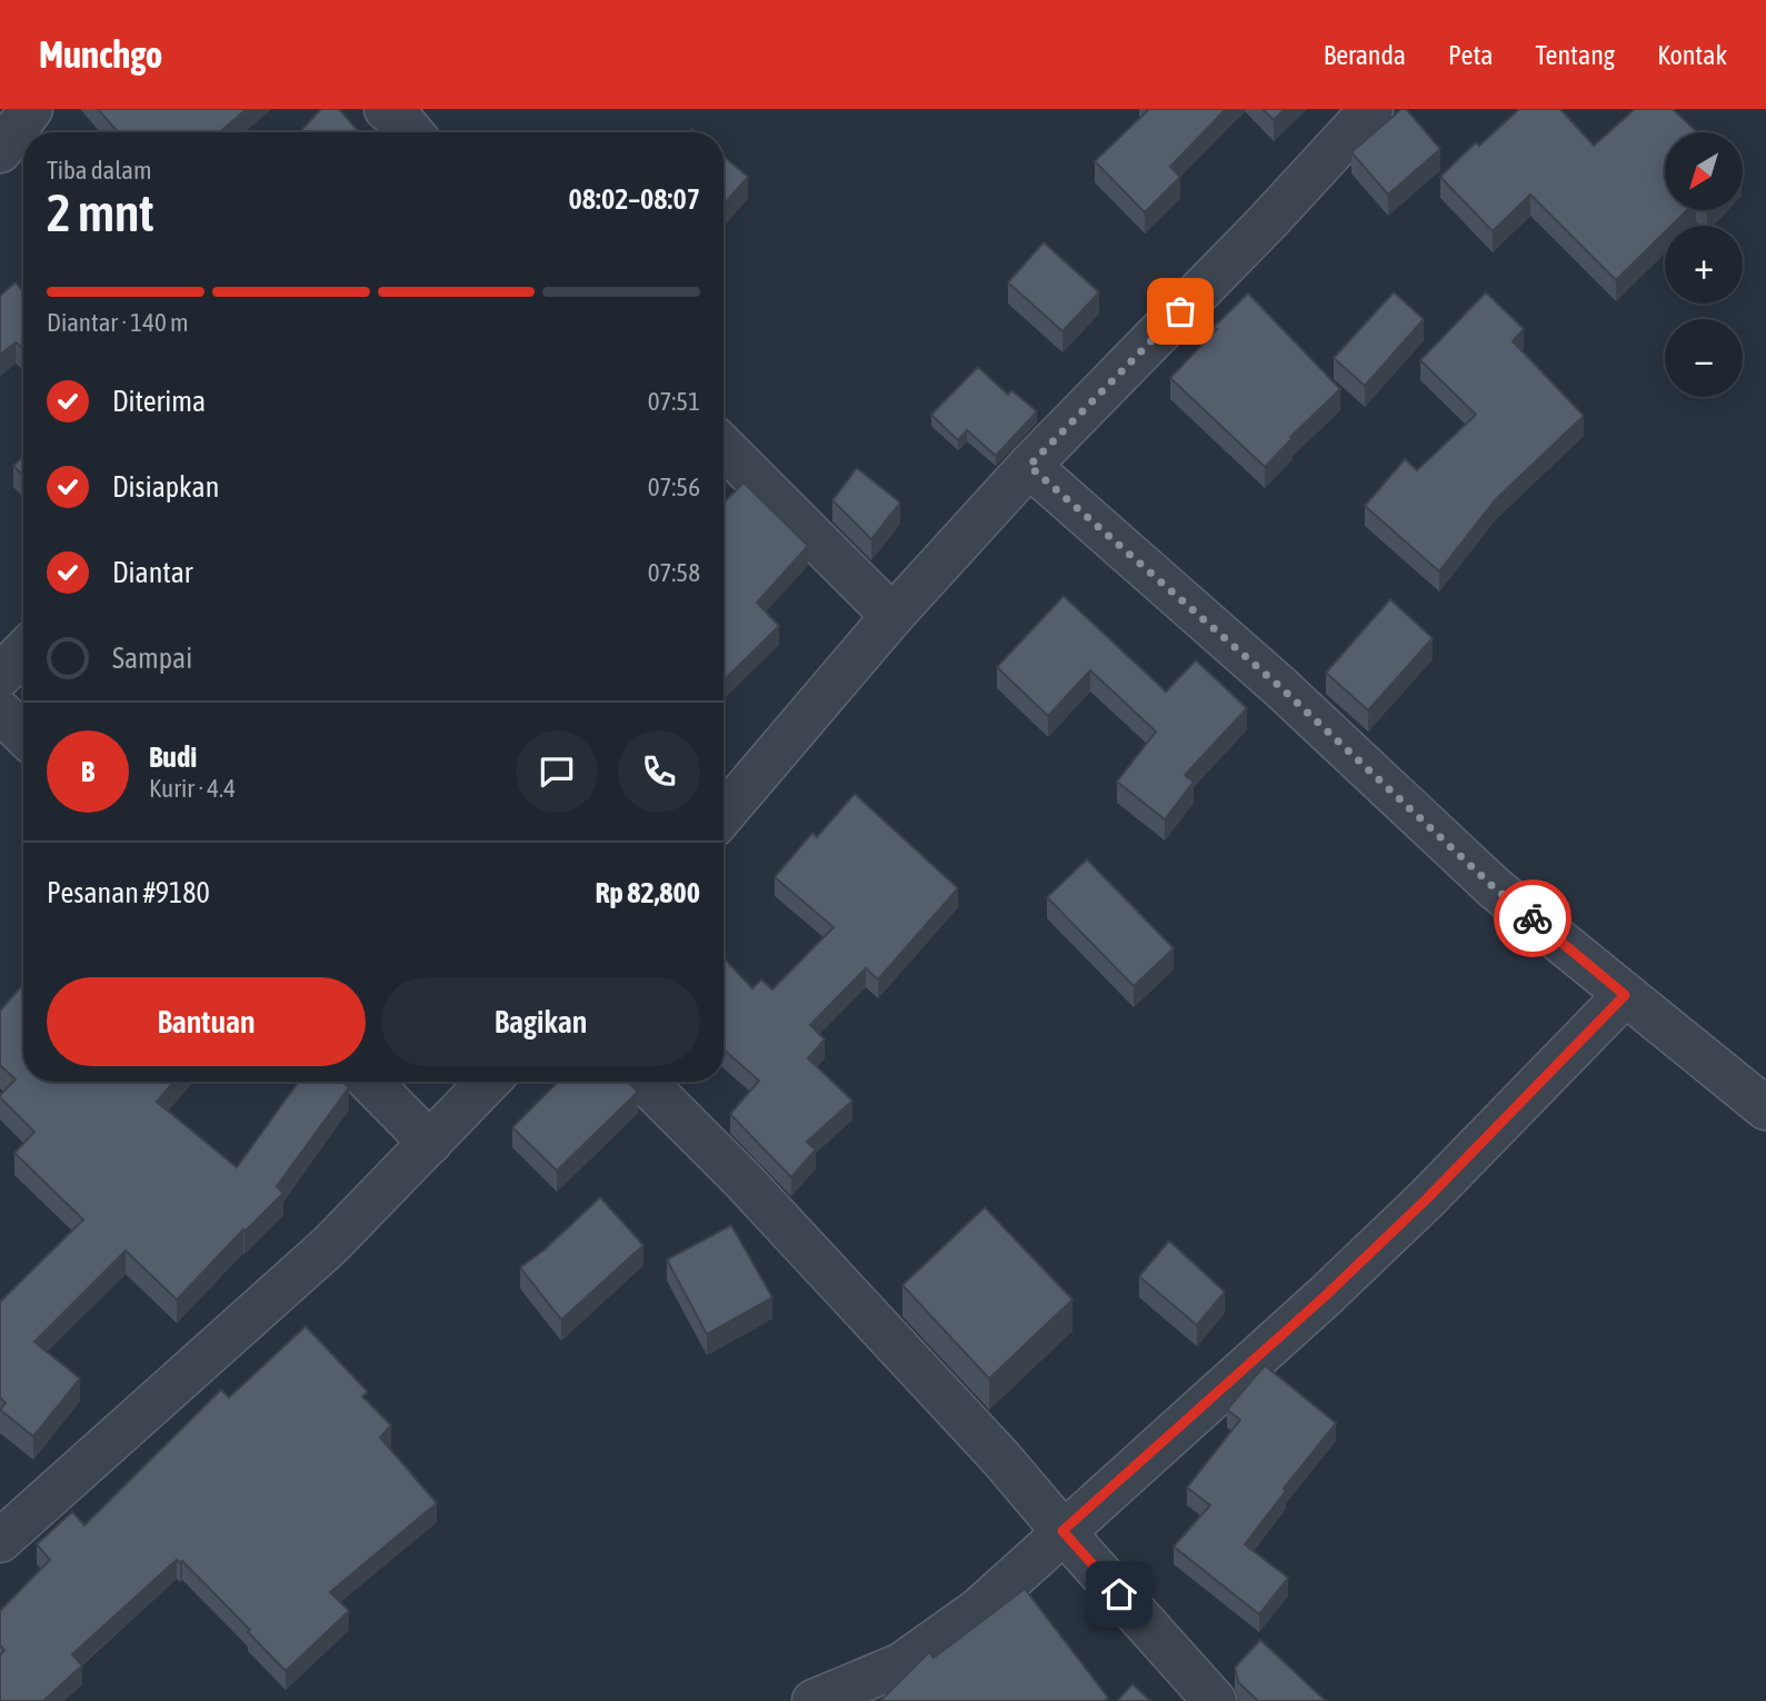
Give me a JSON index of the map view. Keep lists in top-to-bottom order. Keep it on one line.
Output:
{"north":"bottom left","page":{"header":"Munchgo","nav":["Beranda","Peta","Tentang","Kontak"],"map_buttons":["+","−"],"heading":["2 mnt","Tiba dalam","08:02–08:07"],"panel":["Budi","Kurir · 4.4","Pesanan #9180","Rp 82,800"],"bar":"Diantar · 140 m","list":[["Diterima","07:51"],["Disiapkan","07:56"],["Diantar","07:58"],"Sampai"],"round":"B","buttons":["Bantuan","Bagikan"]}}
